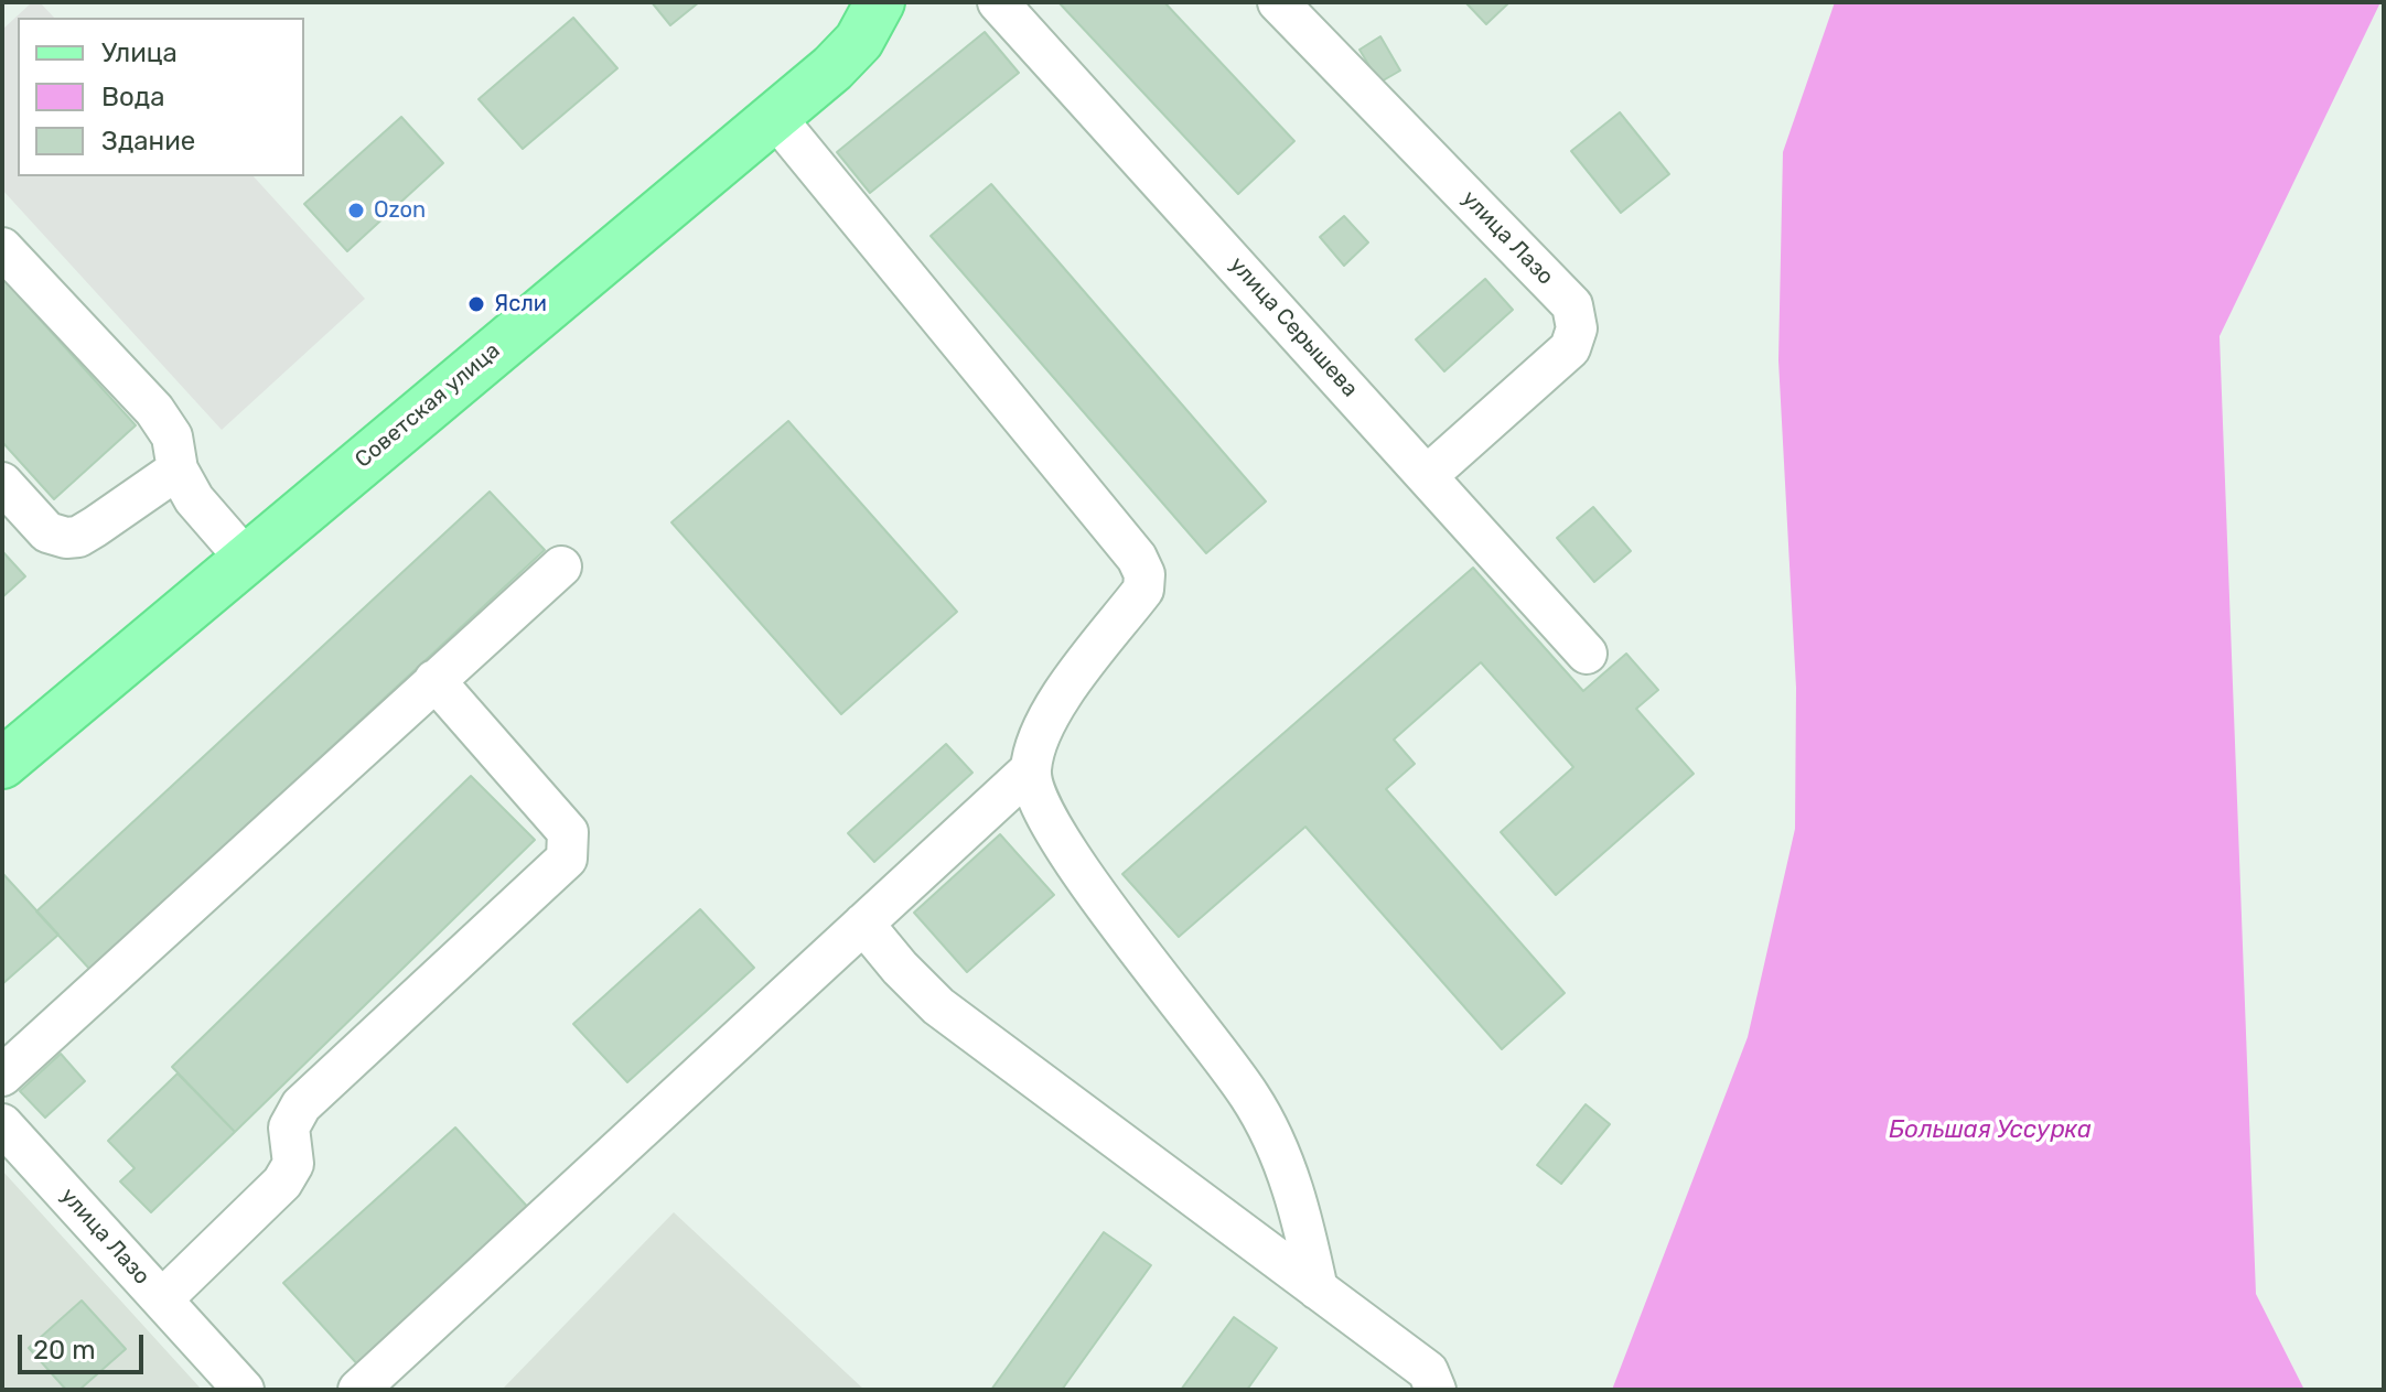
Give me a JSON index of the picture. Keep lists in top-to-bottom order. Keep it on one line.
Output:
{"streets":{"main road":["Советская улица"],"street":["улица Лазо","улица Серышева"]},"crossings":[["улица Лазо","улица Серышева"]],"water":["Большая Уссурка"],"places":["Ozon","Ясли"],"legend":["Улица","Вода","Здание"],"scale_bar":"20 m"}
